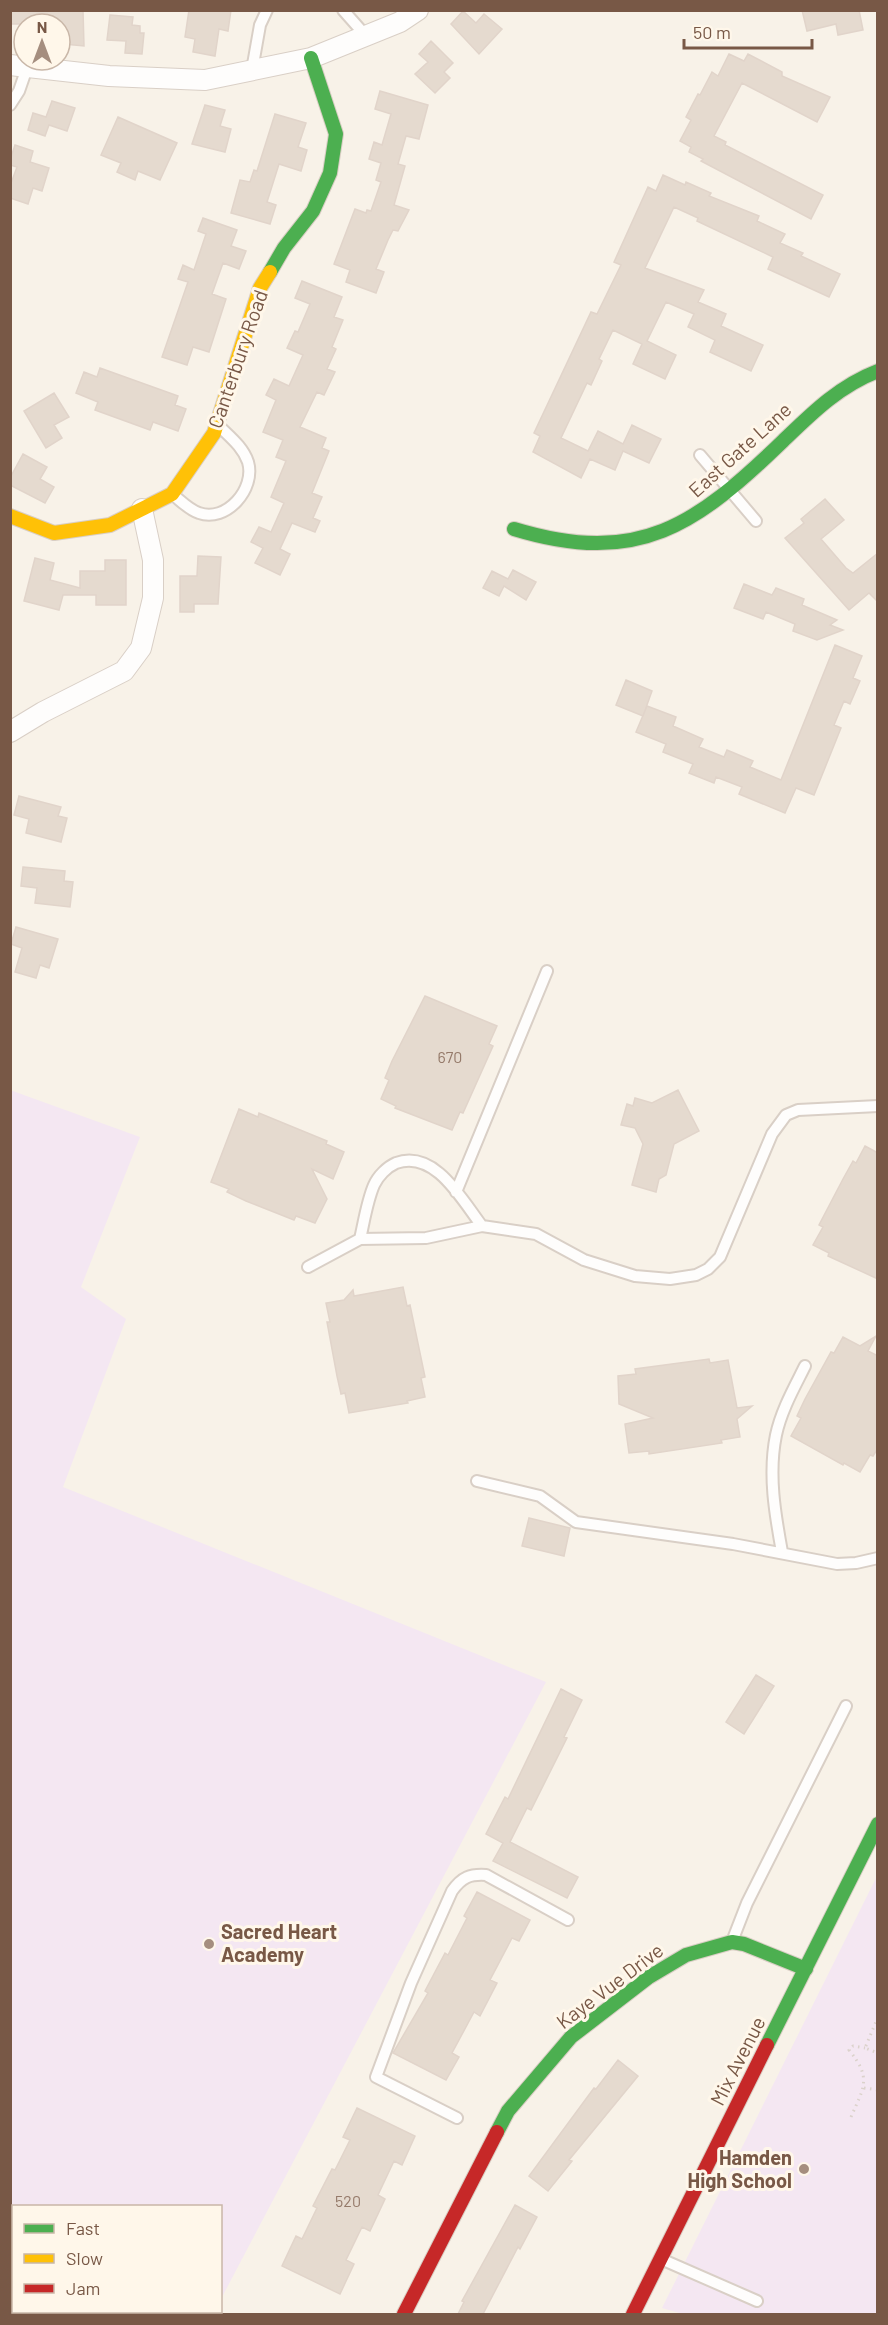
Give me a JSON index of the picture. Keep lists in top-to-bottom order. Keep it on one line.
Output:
{"streets":{"street":["Canterbury Road","East Gate Lane","Kaye Vue Drive","Mix Avenue"]},"places":["Sacred Heart Academy","Hamden High School"],"house_numbers":["670","520"],"legend":["Fast","Slow","Jam"],"scale_bar":"50 m","north":"top"}
